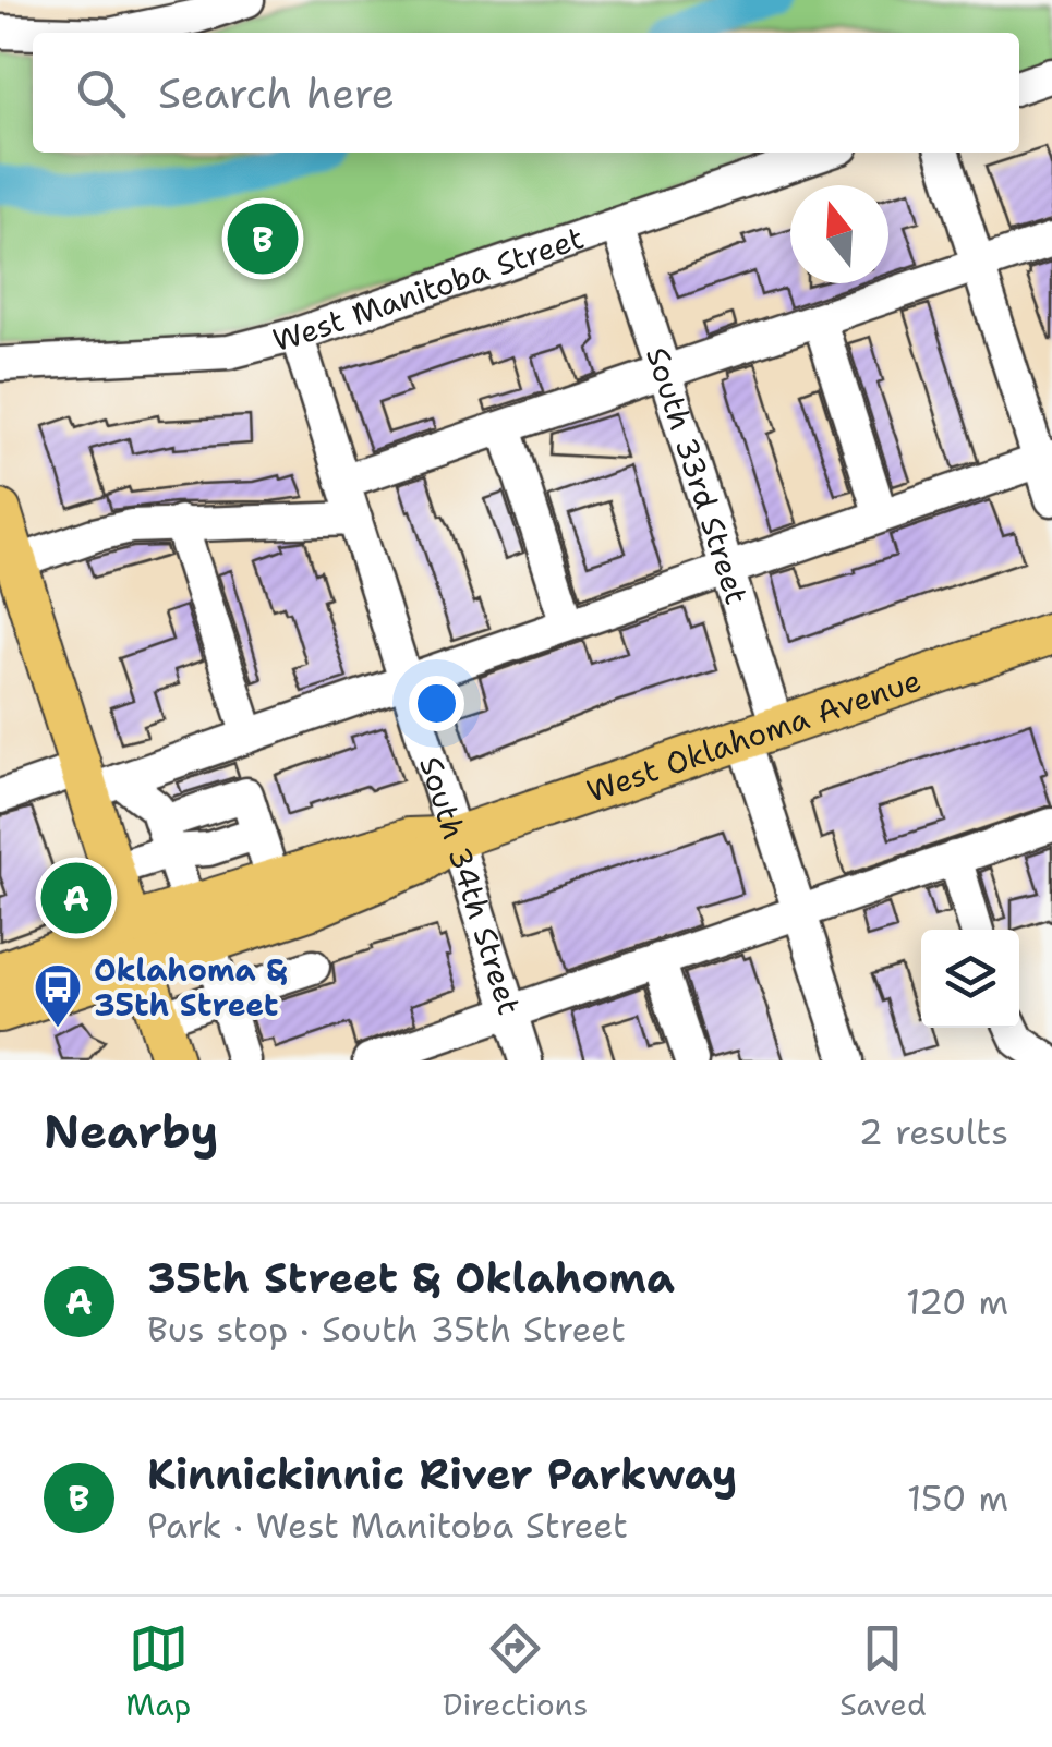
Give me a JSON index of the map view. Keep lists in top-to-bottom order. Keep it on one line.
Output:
{"streets":{"main road":["West Oklahoma Avenue"],"street":["West Manitoba Street","South 33rd Street","South 34th Street"]},"crossings":[["West Manitoba Street","South 33rd Street"],["West Manitoba Street","South 34th Street"],["South 33rd Street","West Oklahoma Avenue"],["West Oklahoma Avenue","South 34th Street"]],"places":{"bus stop":["Oklahoma & 35th Street"]},"north":"top","page":{"search":"Search here","pins":["B","A"],"heading":["Nearby","2 results"],"list":[{"mark":"A","name":"35th Street & Oklahoma","note":"Bus stop · South 35th Street","value":"120 m"},{"mark":"B","name":"Kinnickinnic River Parkway","note":"Park · West Manitoba Street","value":"150 m"}],"nav":["Map","Directions","Saved"]}}
